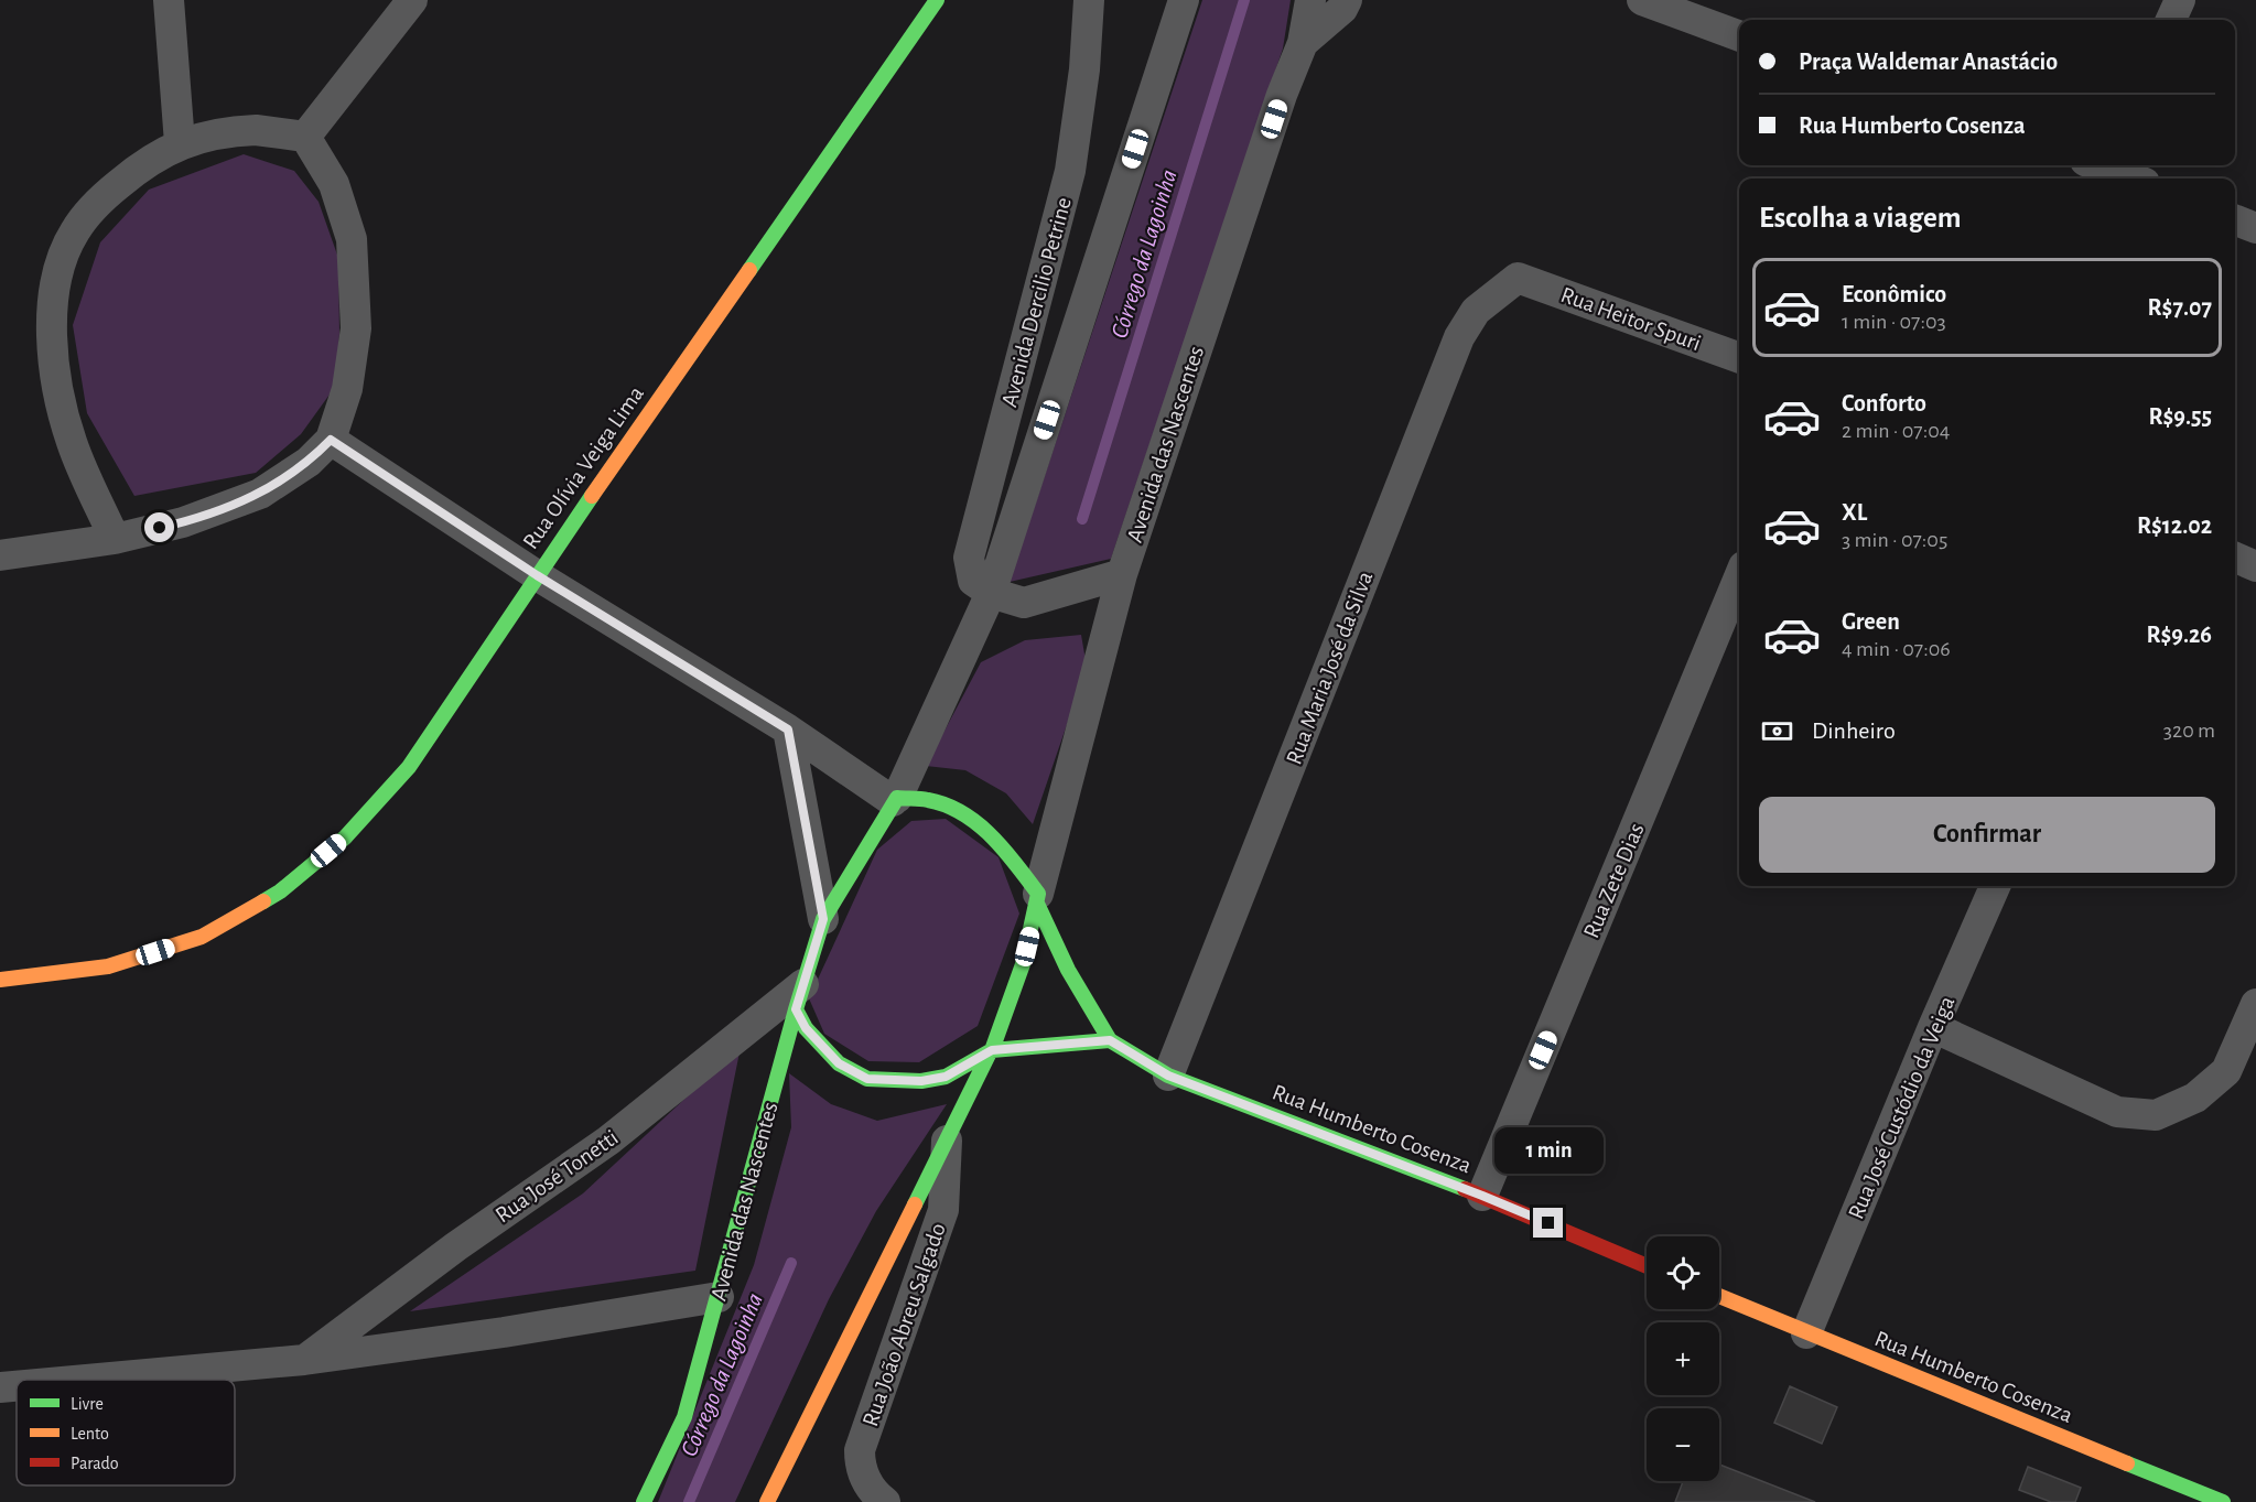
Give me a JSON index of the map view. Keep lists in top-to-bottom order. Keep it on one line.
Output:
{"streets":{"street":["Avenida Dercilio Petrine","Rua Heitor Spuri","Avenida das Nascentes","Rua Olívia Veiga Lima","Rua Maria José da Silva","Rua Zete Dias","Rua José Custódio da Veiga","Rua Humberto Cosenza","Rua José Tonetti","Rua João Abreu Salgado"]},"crossings":[["Rua Heitor Spuri","Rua Maria José da Silva"],["Avenida das Nascentes","Rua Humberto Cosenza"],["Avenida das Nascentes","Rua José Tonetti"],["Rua Maria José da Silva","Rua Humberto Cosenza"],["Rua Zete Dias","Rua Humberto Cosenza"],["Rua José Custódio da Veiga","Rua Humberto Cosenza"]],"water":["Córrego da Lagoinha"],"legend":["Livre","Lento","Parado"],"page":{"banner":["Praça Waldemar Anastácio","Rua Humberto Cosenza"],"heading":"Escolha a viagem","list":[{"name":"Econômico","note":"1 min · 07:03","value":"R$7.07"},{"name":"Conforto","note":"2 min · 07:04","value":"R$9.55"},{"name":"XL","note":"3 min · 07:05","value":"R$12.02"},{"name":"Green","note":"4 min · 07:06","value":"R$9.26"}],"pay":["Dinheiro","320 m"],"buttons":"Confirmar","bubble":"1 min","map_buttons":["+","−"]}}
